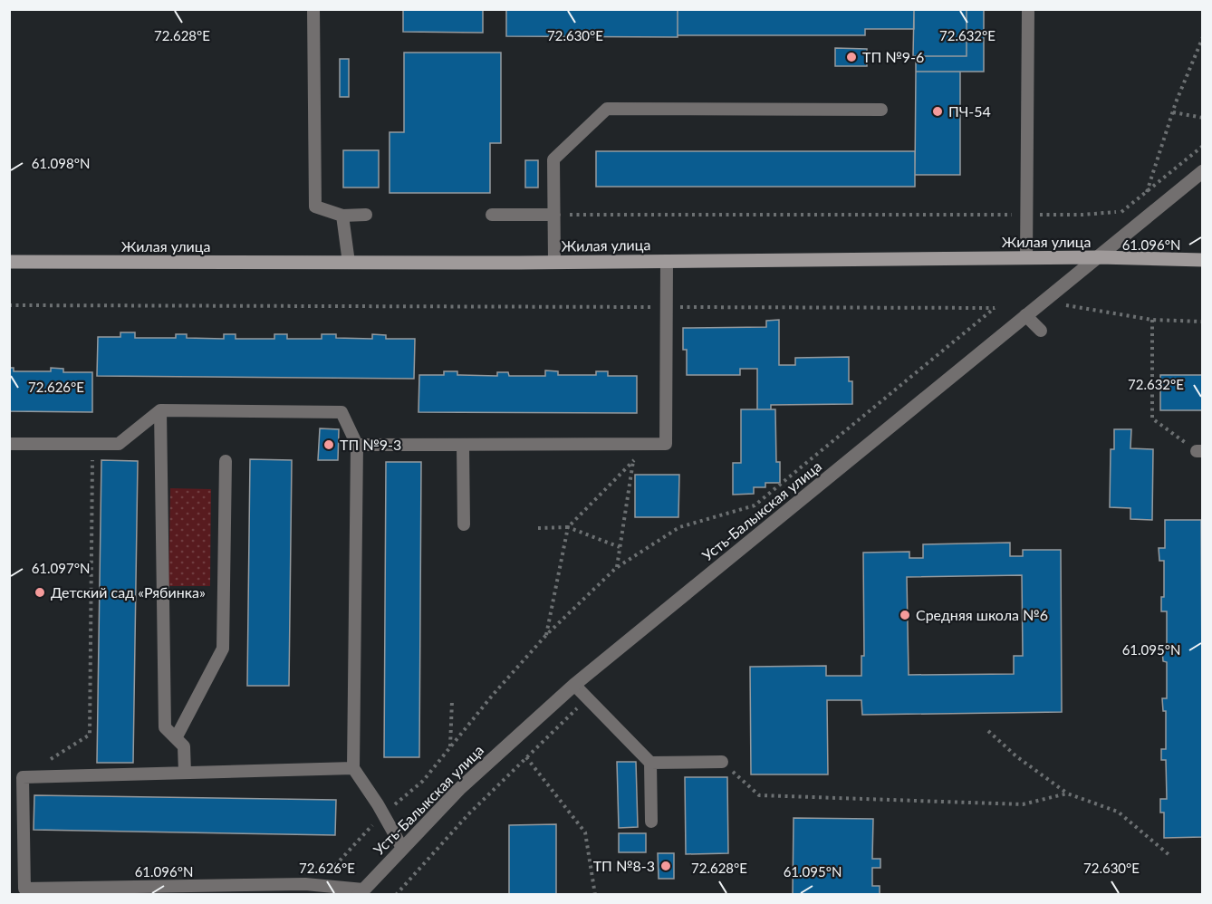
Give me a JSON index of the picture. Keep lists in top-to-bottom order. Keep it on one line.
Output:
{"streets":{"main road":["Жилая улица"],"street":["Усть-Балыкская улица"]},"crossings":[["Жилая улица","Усть-Балыкская улица"]],"places":["ТП №9-6","ПЧ-54","ТП №9-3","Детский сад «Рябинка»","Средняя школа №6","ТП №8-3"],"coordinates":["72.628°E","72.630°E","72.632°E","61.098°N","61.096°N","72.626°E","61.097°N","61.095°N"]}
